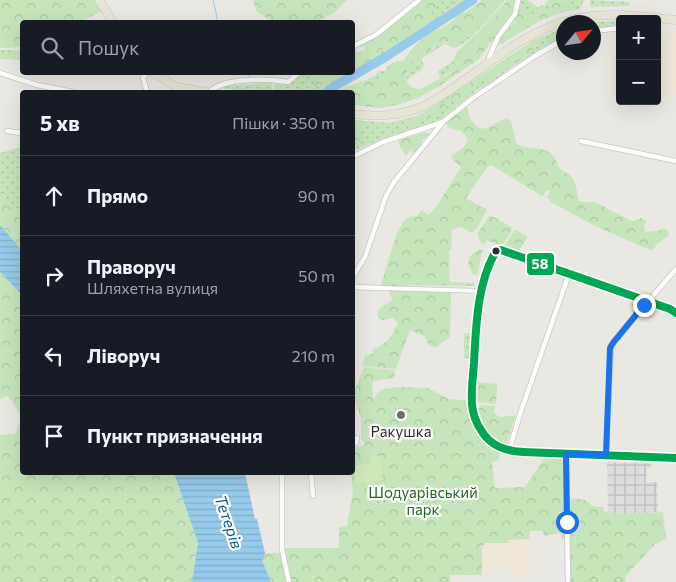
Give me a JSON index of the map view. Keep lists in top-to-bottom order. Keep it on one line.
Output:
{"water":["Тетерів"],"parks":["Шодуарівський парк"],"places":["Ракушка"],"lines":["transit line 58"],"north":"top right","page":{"map_buttons":["+","−"],"search":"Пошук","heading":["5 хв","Пішки · 350 m"],"list":[["Прямо","90 m"],["Праворуч","Шляхетна вулиця","50 m"],["Ліворуч","210 m"],"Пункт призначення"]}}
